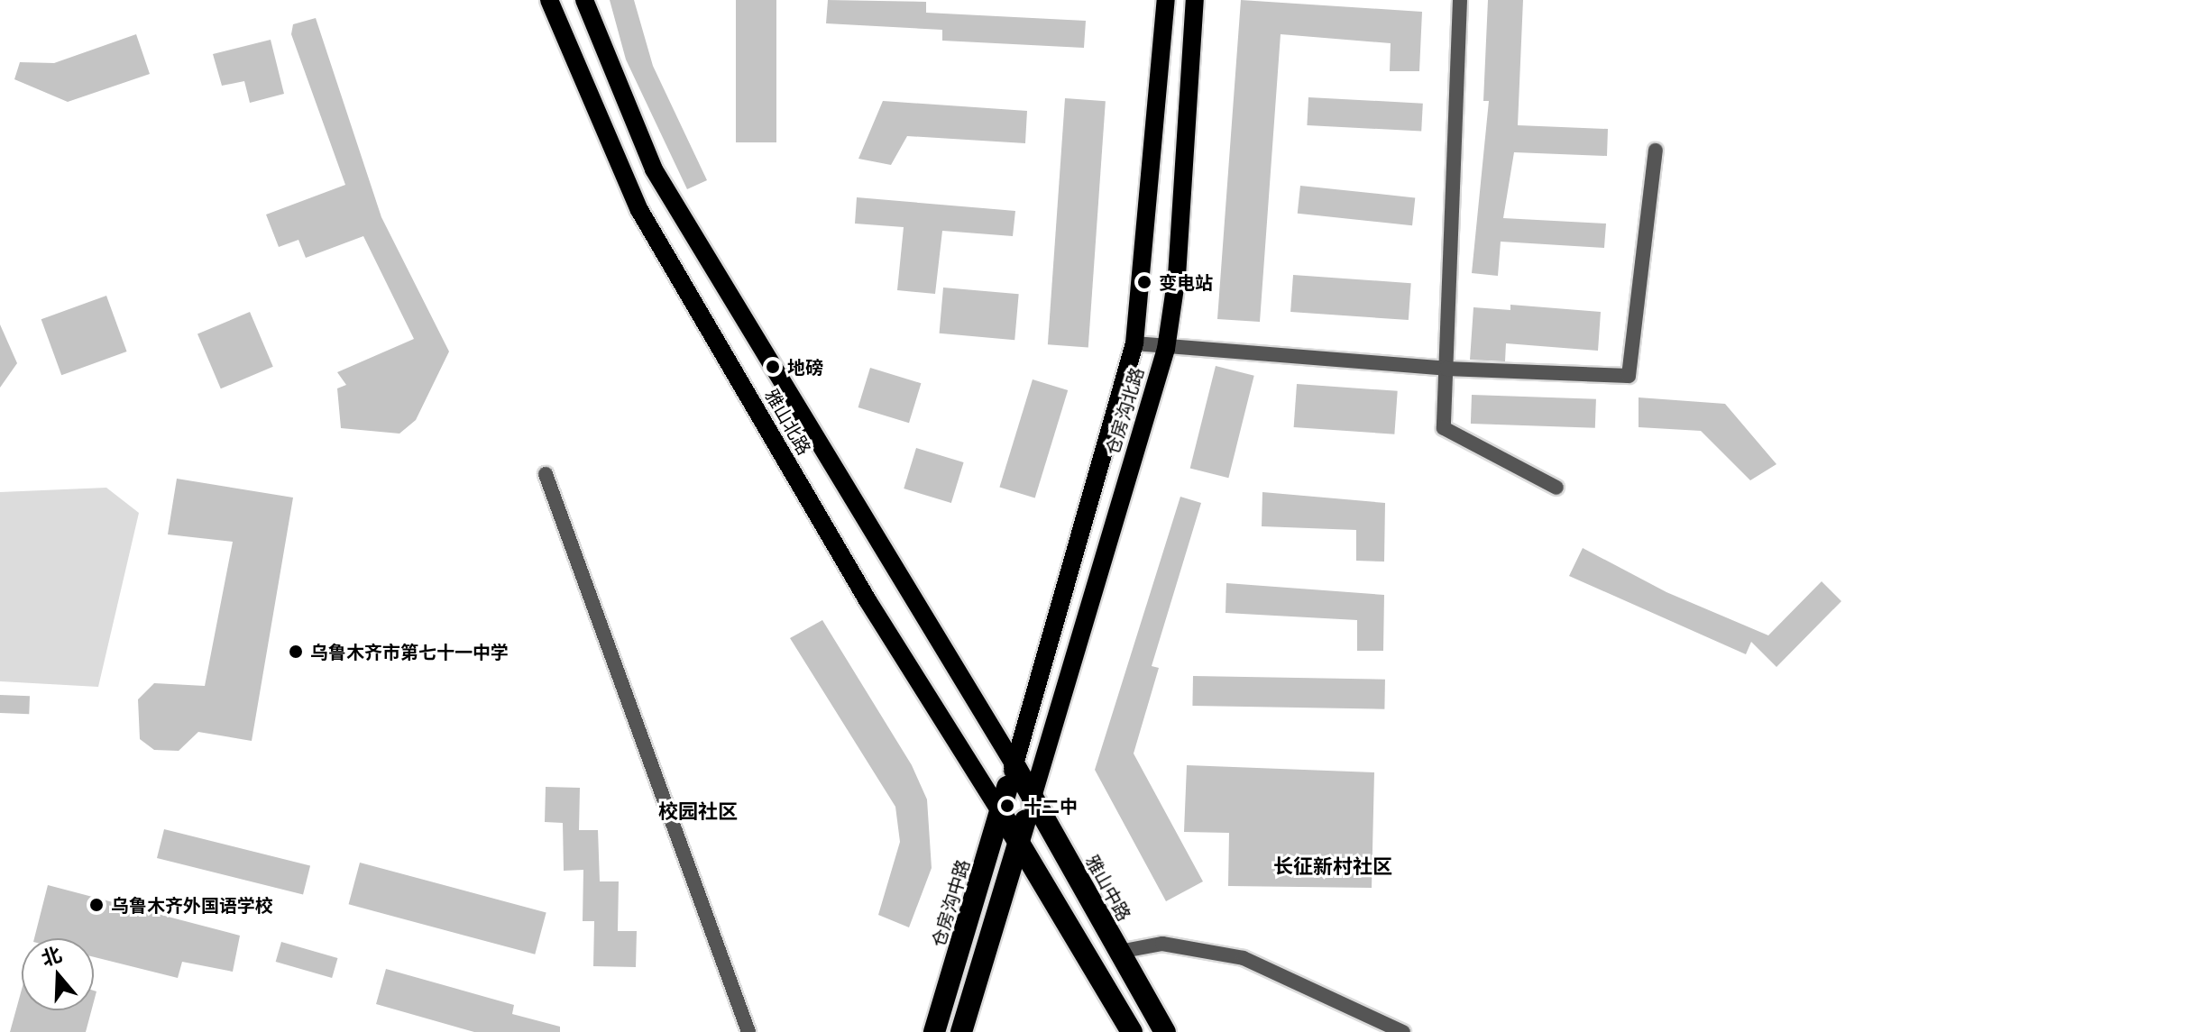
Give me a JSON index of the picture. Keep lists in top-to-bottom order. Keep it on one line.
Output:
{"streets":{"highway":["雅山中路","仓房沟中路"],"main road":["仓房沟北路","雅山北路"]},"crossings":[["仓房沟北路","雅山北路"],["仓房沟北路","雅山中路"],["仓房沟北路","仓房沟中路"],["雅山北路","雅山中路"],["雅山北路","仓房沟中路"]],"districts":["校园社区","长征新村社区"],"places":["变电站","地磅","乌鲁木齐市第七十一中学","十二中","乌鲁木齐外国语学校"],"north":"top"}
